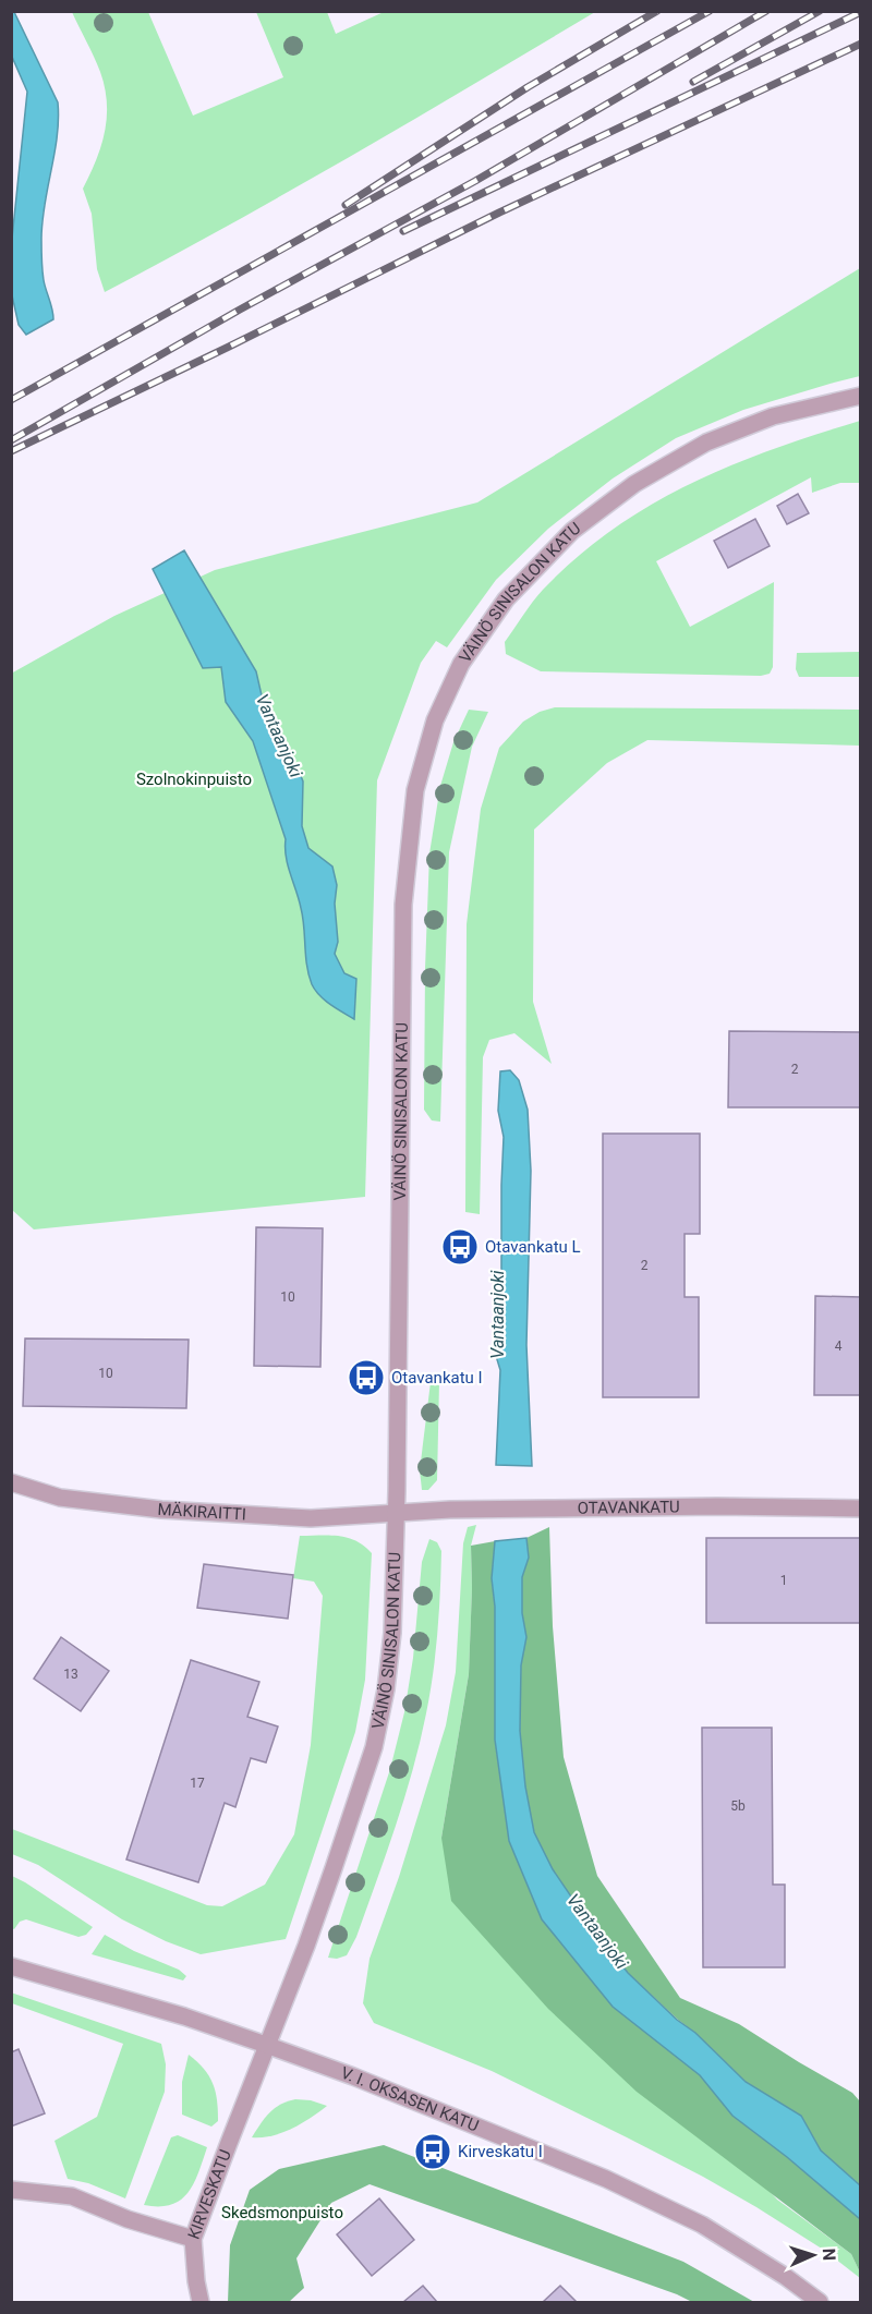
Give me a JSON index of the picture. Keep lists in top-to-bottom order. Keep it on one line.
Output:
{"streets":{"street":["VÄINÖ SINISALON KATU","OTAVANKATU","MÄKIRAITTI","V. I. OKSASEN KATU","KIRVESKATU"]},"crossings":[["VÄINÖ SINISALON KATU","OTAVANKATU"],["VÄINÖ SINISALON KATU","MÄKIRAITTI"],["VÄINÖ SINISALON KATU","V. I. OKSASEN KATU"],["VÄINÖ SINISALON KATU","KIRVESKATU"],["OTAVANKATU","MÄKIRAITTI"],["V. I. OKSASEN KATU","KIRVESKATU"]],"water":["Vantaanjoki"],"parks":["Szolnokinpuisto","Skedsmonpuisto"],"places":{"bus stop":["Otavankatu L","Otavankatu I","Kirveskatu I"]},"house_numbers":["2","2","10","4","10","1","13","17","5b"],"north":"right"}
